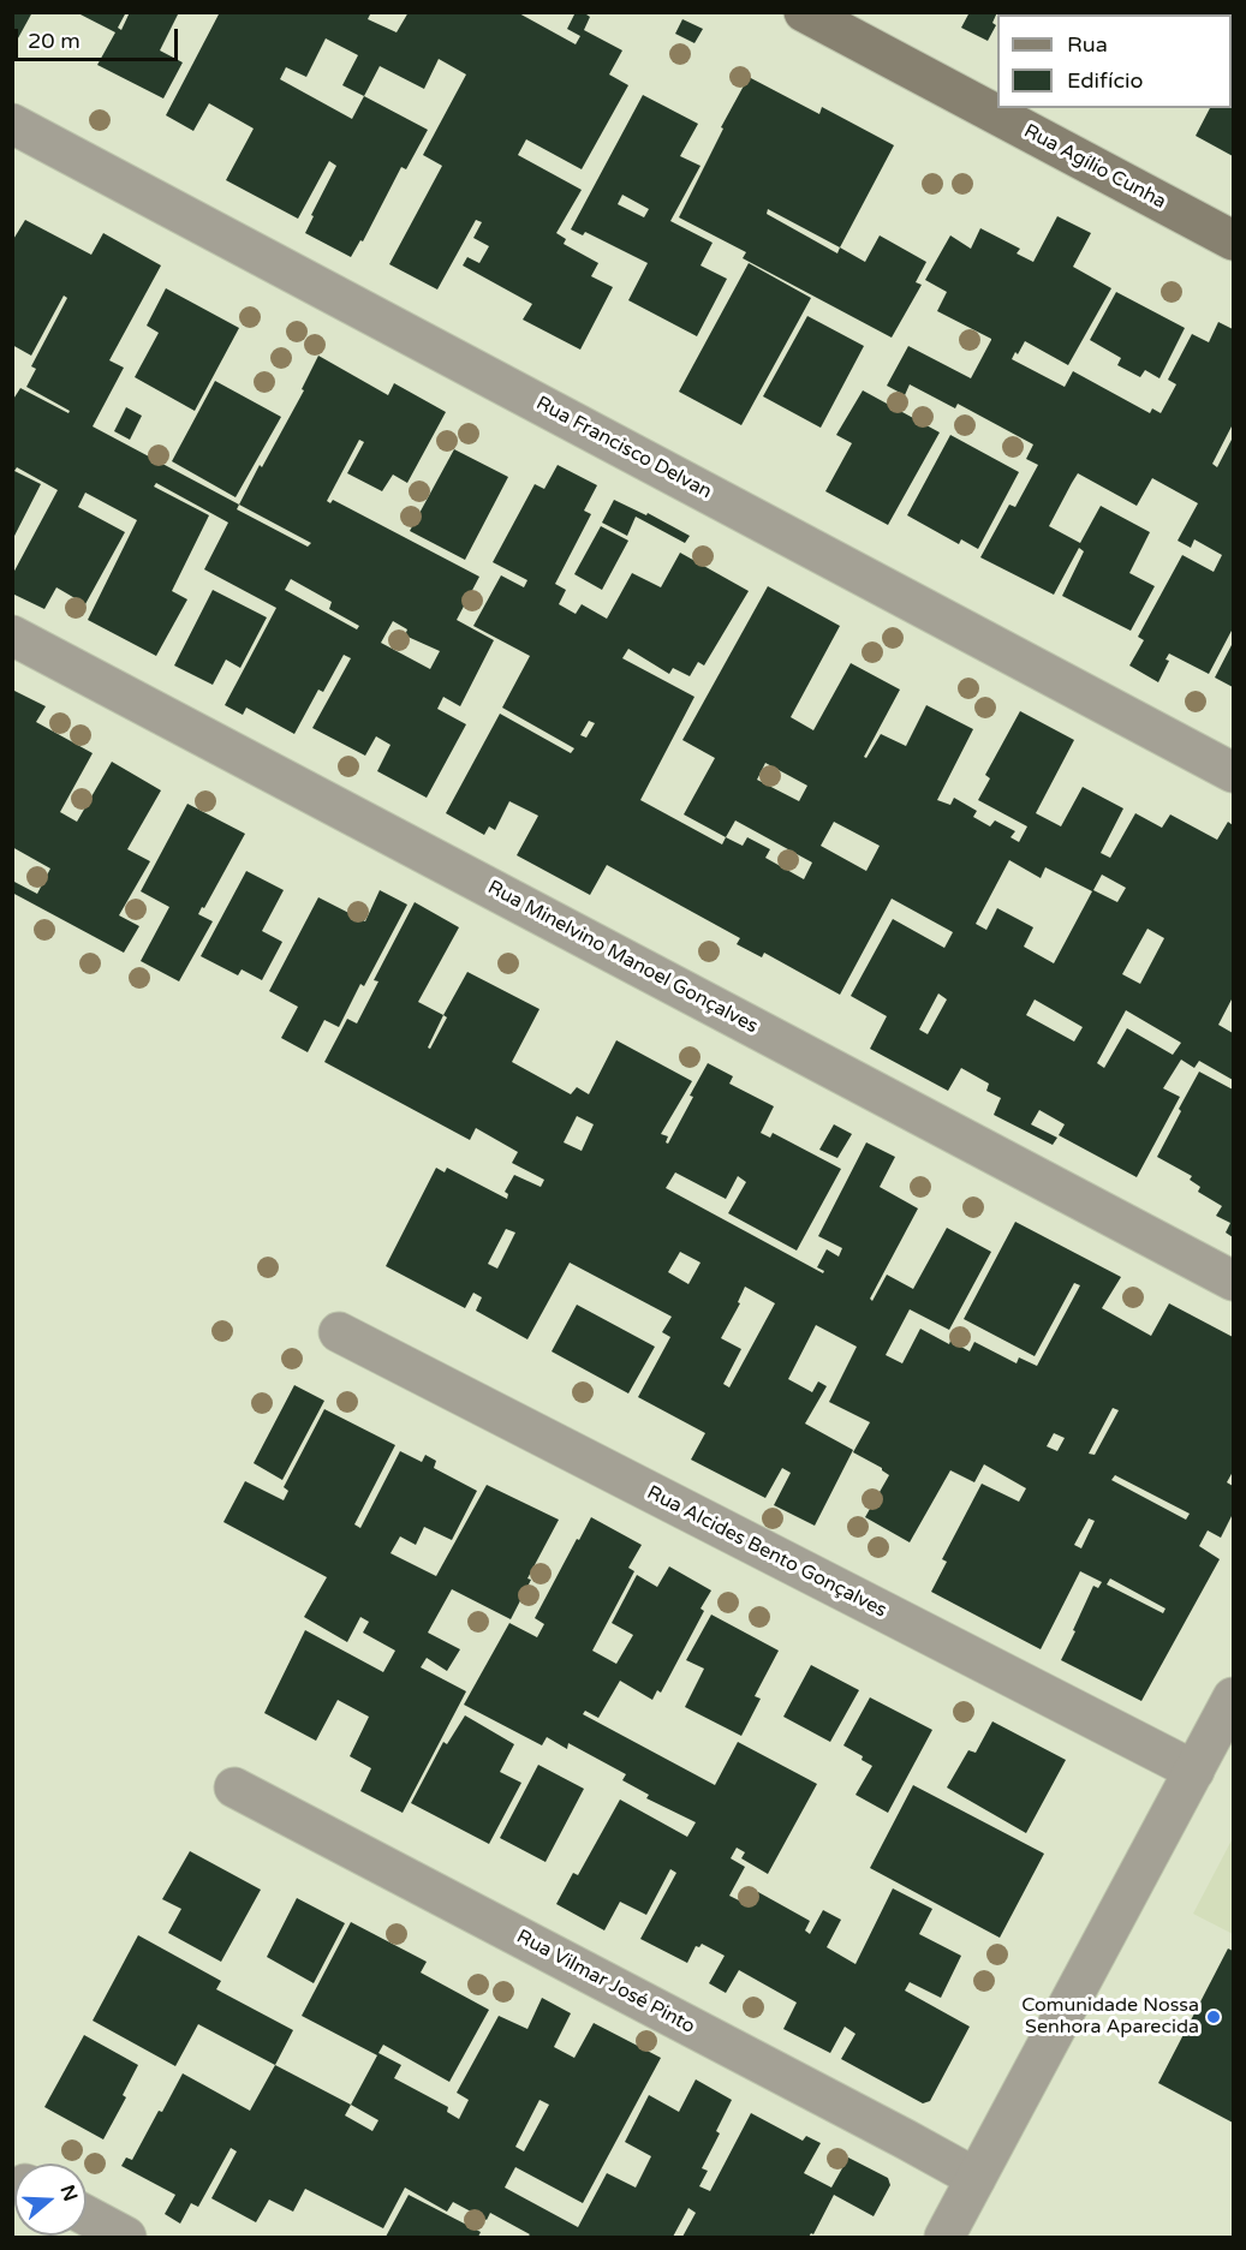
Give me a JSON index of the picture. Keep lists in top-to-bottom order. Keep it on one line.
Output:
{"streets":{"main road":["Rua Agílio Cunha"],"street":["Rua Francisco Delvan","Rua Minelvino Manoel Gonçalves","Rua Alcides Bento Gonçalves","Rua Vilmar José Pinto"]},"places":["Comunidade Nossa Senhora Aparecida"],"legend":["Rua","Edifício"],"scale_bar":"20 m","north":"right"}
